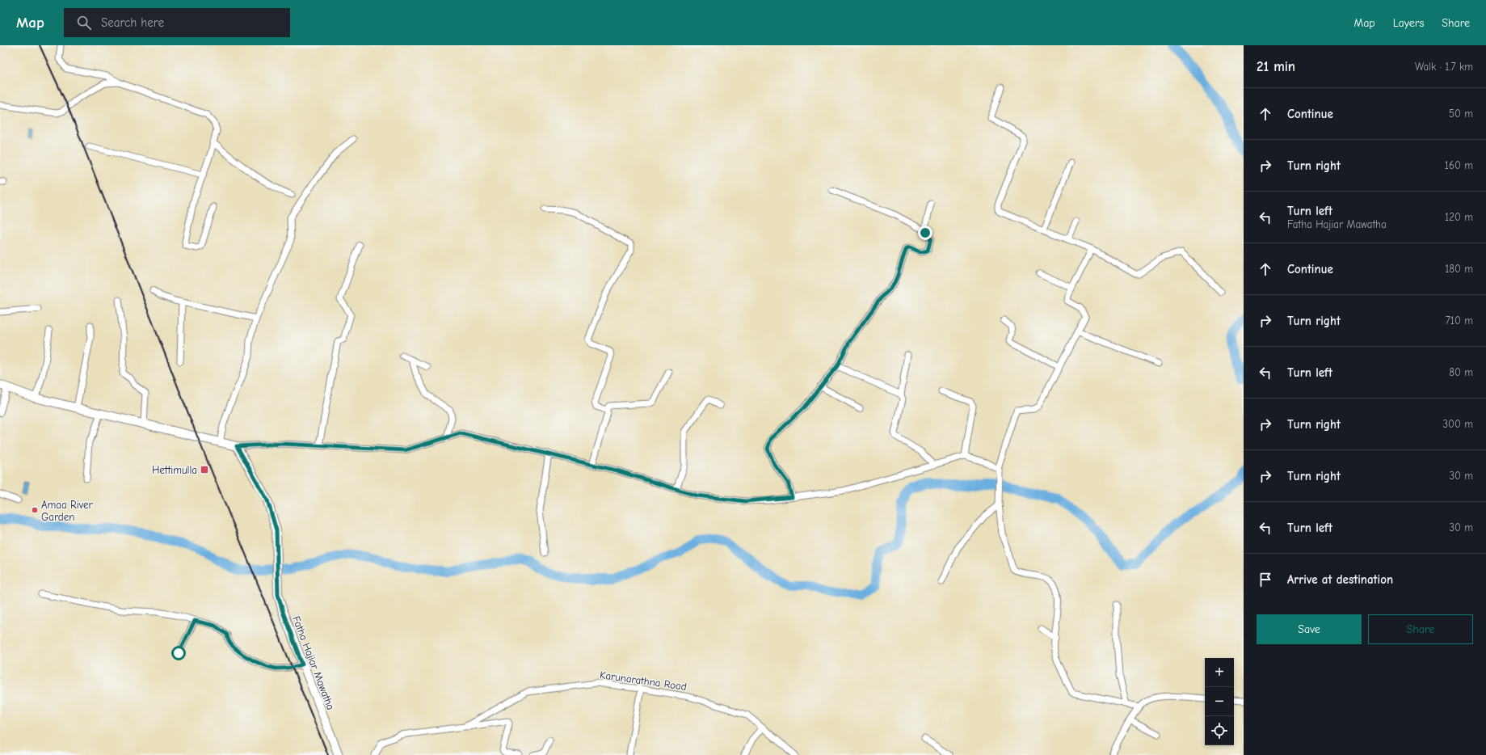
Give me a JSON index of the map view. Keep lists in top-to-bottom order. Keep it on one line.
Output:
{"streets":{"main road":["Fatha Hajiar Mawatha"],"street":["Karunarathna Road"]},"places":{"transit":["Hettimulla"],"other":["Amaa River Garden"]},"page":{"header":"Map","search":"Search here","nav":["Map","Layers","Share"],"heading":["21 min","Walk · 1.7 km"],"list":[["Continue","50 m"],["Turn right","160 m"],["Turn left","Fatha Hajiar Mawatha","120 m"],["Continue","180 m"],["Turn right","710 m"],["Turn left","80 m"],["Turn right","300 m"],["Turn right","30 m"],["Turn left","30 m"],"Arrive at destination"],"buttons":["Save","Share"],"map_buttons":["+","−"]}}
